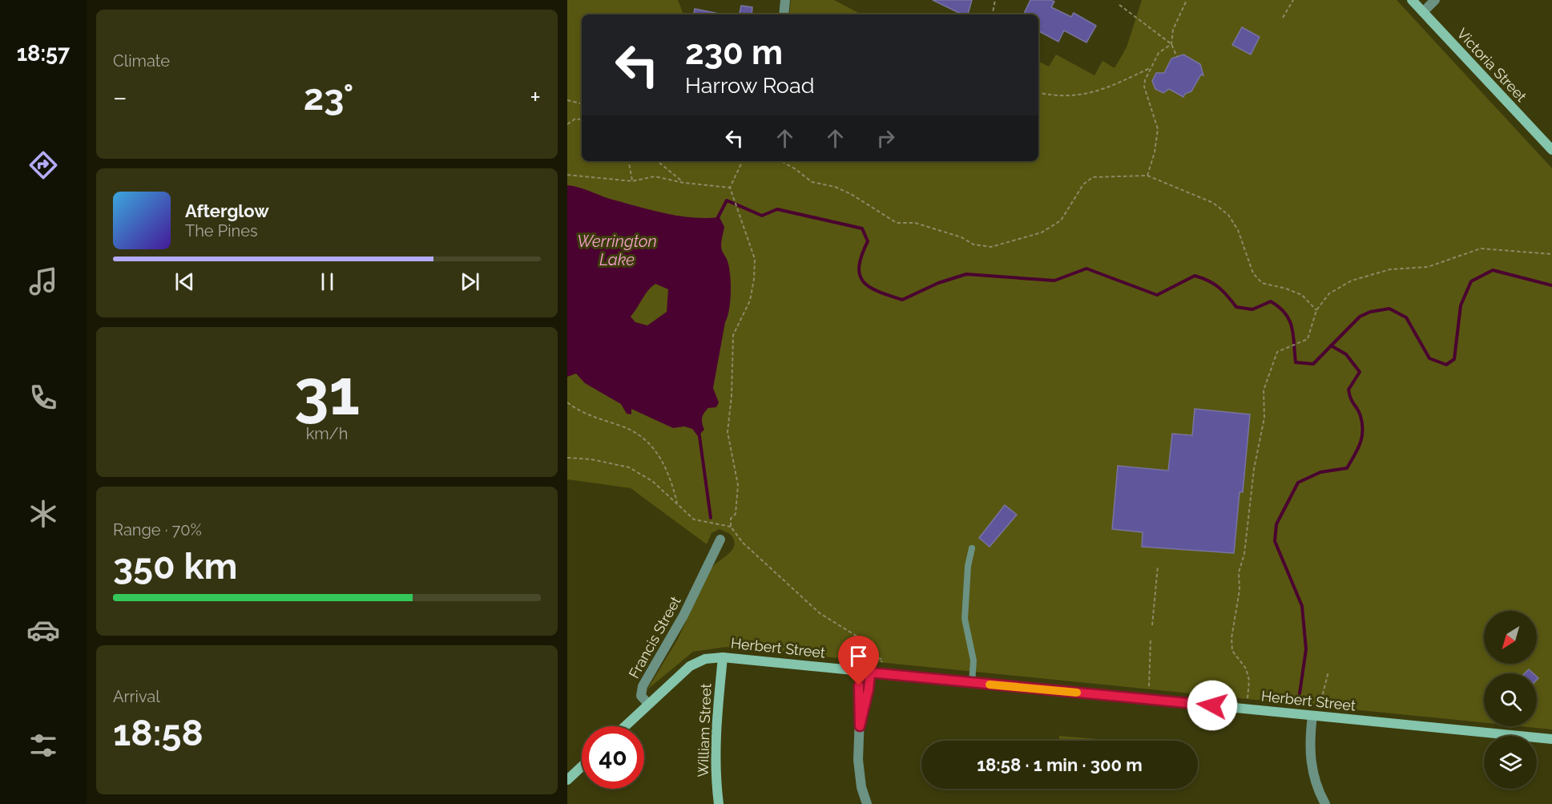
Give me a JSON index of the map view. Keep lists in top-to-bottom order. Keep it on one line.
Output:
{"streets":{"street":["Victoria Street","Francis Street","Herbert Street","William Street"]},"crossings":[["Francis Street","Herbert Street"],["Herbert Street","William Street"]],"water":["Werrington Lake"],"north":"bottom left","page":{"tabs":"18:57","tile":["Climate",["31","km/h"],["Range · 70%","350 km"],["Arrival","18:58"]],"turn":["230 m","Harrow Road"],"heat":["−","23°","+"],"song":["Afterglow","The Pines"],"limit":"40","trip":"18:58 · 1 min · 300 m"}}
